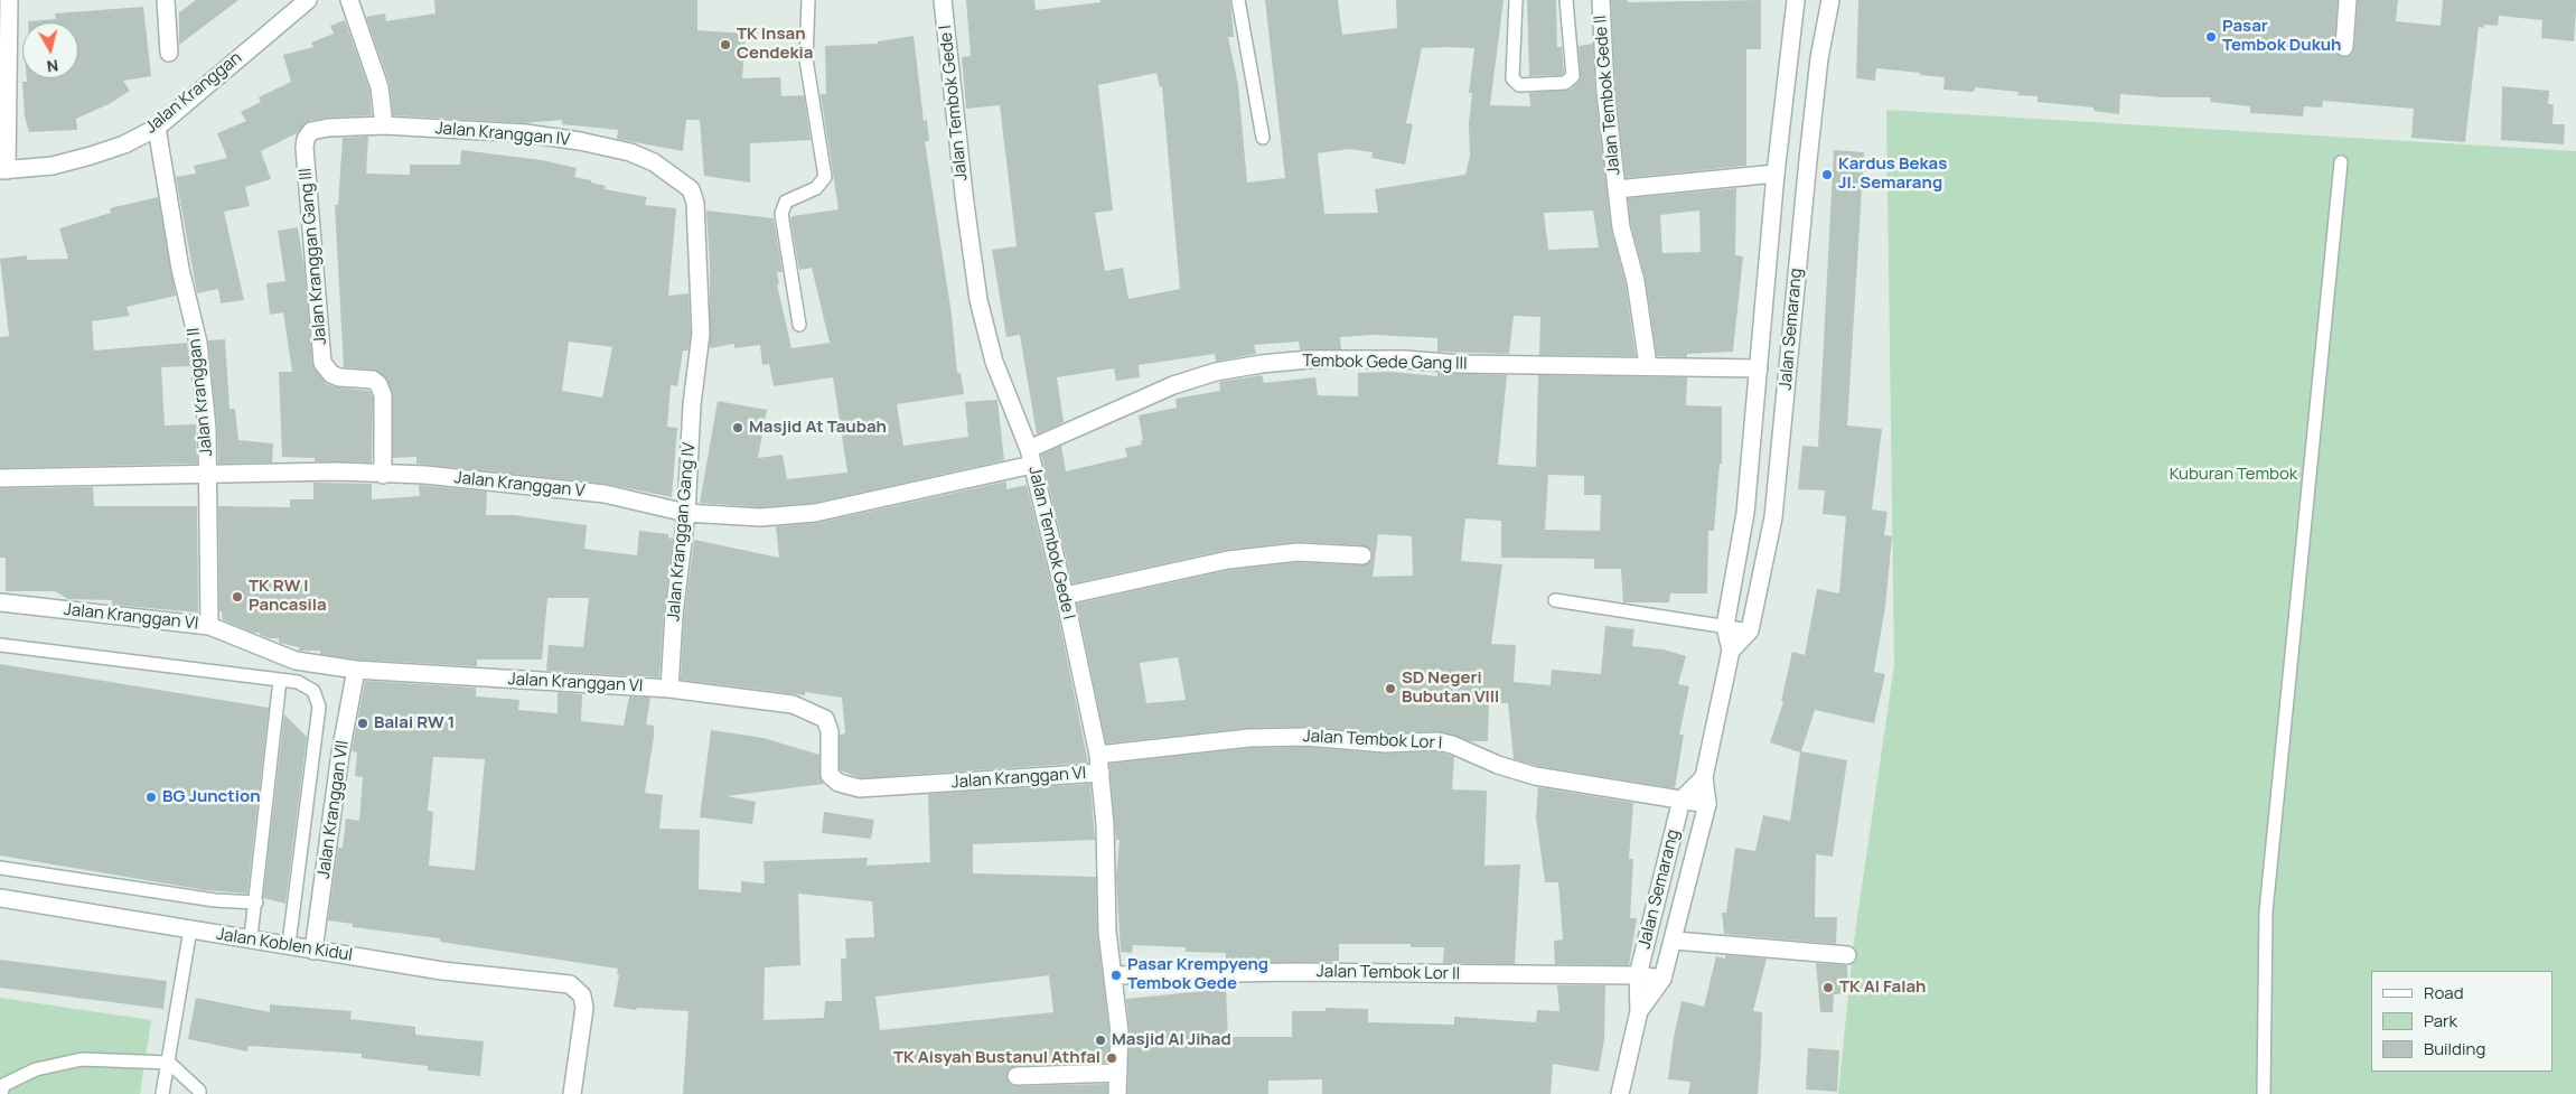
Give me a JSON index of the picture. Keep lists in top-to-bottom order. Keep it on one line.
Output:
{"streets":{"street":["Jalan Kranggan","Jalan Tembok Gede II","Jalan Tembok Gede I","Jalan Kranggan IV","Jalan Kranggan Gang III","Jalan Semarang","Tembok Gede Gang III","Jalan Kranggan II","Jalan Kranggan V","Jalan Kranggan Gang IV","Jalan Kranggan VI","Jalan Tembok Lor I","Jalan Kranggan VII","Jalan Koblen Kidul","Jalan Tembok Lor II"]},"crossings":[["Jalan Kranggan","Jalan Kranggan II"],["Jalan Tembok Gede II","Jalan Semarang"],["Jalan Tembok Gede II","Tembok Gede Gang III"],["Jalan Tembok Gede I","Tembok Gede Gang III"],["Jalan Tembok Gede I","Jalan Kranggan V"],["Jalan Tembok Gede I","Jalan Kranggan VI"],["Jalan Tembok Gede I","Jalan Tembok Lor I"],["Jalan Tembok Gede I","Jalan Tembok Lor II"],["Jalan Kranggan IV","Jalan Kranggan Gang III"],["Jalan Kranggan IV","Jalan Kranggan Gang IV"],["Jalan Kranggan Gang III","Jalan Kranggan V"],["Jalan Semarang","Tembok Gede Gang III"],["Jalan Semarang","Jalan Tembok Lor I"],["Jalan Semarang","Jalan Tembok Lor II"],["Tembok Gede Gang III","Jalan Kranggan V"],["Jalan Kranggan II","Jalan Kranggan V"],["Jalan Kranggan II","Jalan Kranggan VI"],["Jalan Kranggan V","Jalan Kranggan Gang IV"],["Jalan Kranggan Gang IV","Jalan Kranggan VI"],["Jalan Kranggan VI","Jalan Kranggan VII"],["Jalan Kranggan VII","Jalan Koblen Kidul"]],"parks":["Kuburan Tembok"],"places":["Pasar Tembok Dukuh","TK Insan Cendekia","Kardus Bekas Jl. Semarang","Masjid At Taubah","TK RW I Pancasila","SD Negeri Bubutan VIII","Balai RW 1","BG Junction","Pasar Krempyeng Tembok Gede","TK Al Falah","Masjid Al Jihad","TK Aisyah Bustanul Athfal"],"legend":["Road","Park","Building"],"north":"bottom"}
